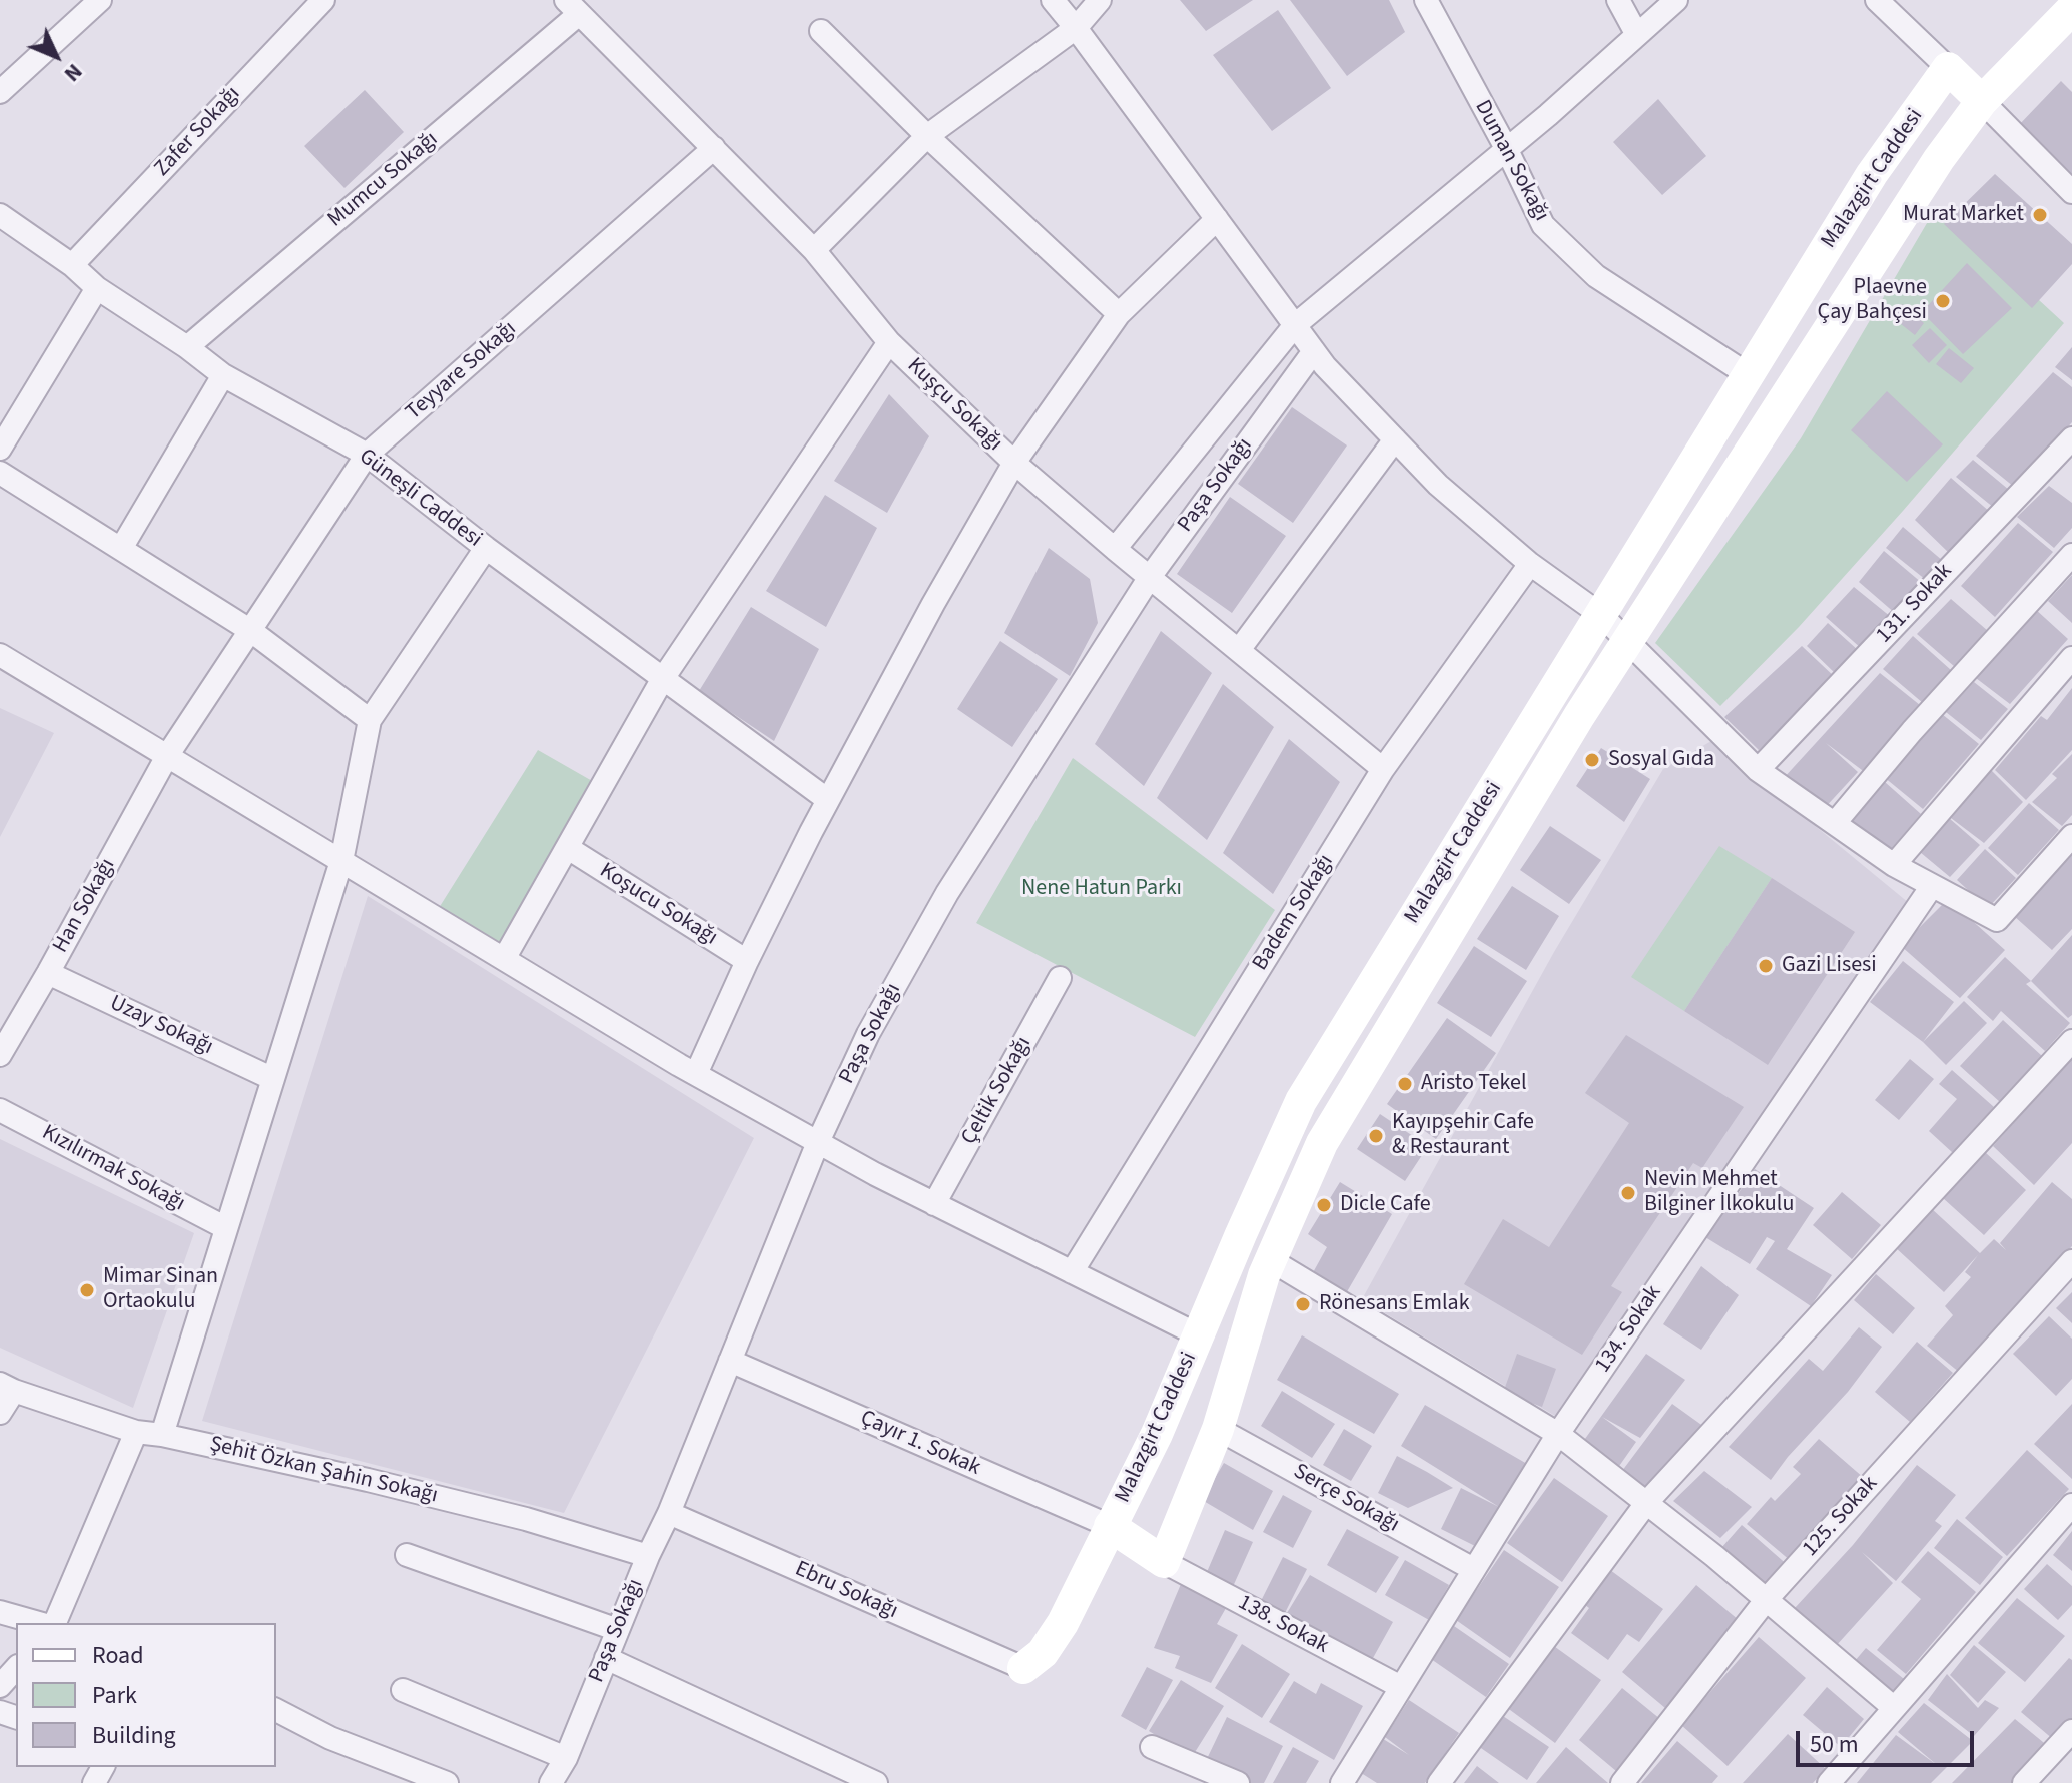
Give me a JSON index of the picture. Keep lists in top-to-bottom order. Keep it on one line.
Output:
{"streets":{"main road":["Malazgirt Caddesi"],"street":["Zafer Sokağı","Duman Sokağı","Mumcu Sokağı","Teyyare Sokağı","Kuşçu Sokağı","Paşa Sokağı","Güneşli Caddesi","131. Sokak","Koşucu Sokağı","Han Sokağı","Badem Sokağı","Uzay Sokağı","Çeltik Sokağı","Kızılırmak Sokağı","134. Sokak","Çayır 1. Sokak","Şehit Özkan Şahin Sokağı","Serçe Sokağı","125. Sokak","Ebru Sokağı","138. Sokak"]},"crossings":[["Zafer Sokağı","Güneşli Caddesi"],["Duman Sokağı","Malazgirt Caddesi"],["Duman Sokağı","Paşa Sokağı"],["Malazgirt Caddesi","Çayır 1. Sokak"],["Malazgirt Caddesi","Serçe Sokağı"],["Malazgirt Caddesi","Ebru Sokağı"],["Malazgirt Caddesi","138. Sokak"],["Mumcu Sokağı","Kuşçu Sokağı"],["Mumcu Sokağı","Güneşli Caddesi"],["Teyyare Sokağı","Kuşçu Sokağı"],["Teyyare Sokağı","Güneşli Caddesi"],["Teyyare Sokağı","Han Sokağı"],["Kuşçu Sokağı","Paşa Sokağı"],["Kuşçu Sokağı","Badem Sokağı"],["Paşa Sokağı","Çayır 1. Sokak"],["Paşa Sokağı","Şehit Özkan Şahin Sokağı"],["Paşa Sokağı","Ebru Sokağı"],["Han Sokağı","Uzay Sokağı"],["134. Sokak","Serçe Sokağı"],["134. Sokak","138. Sokak"]],"parks":["Nene Hatun Parkı"],"places":["Murat Market","Plaevne Çay Bahçesi","Sosyal Gıda","Gazi Lisesi","Aristo Tekel","Kayıpşehir Cafe & Restaurant","Nevin Mehmet Bilginer İlkokulu","Dicle Cafe","Mimar Sinan Ortaokulu","Rönesans Emlak"],"legend":["Road","Park","Building"],"scale_bar":"50 m","north":"bottom right"}
